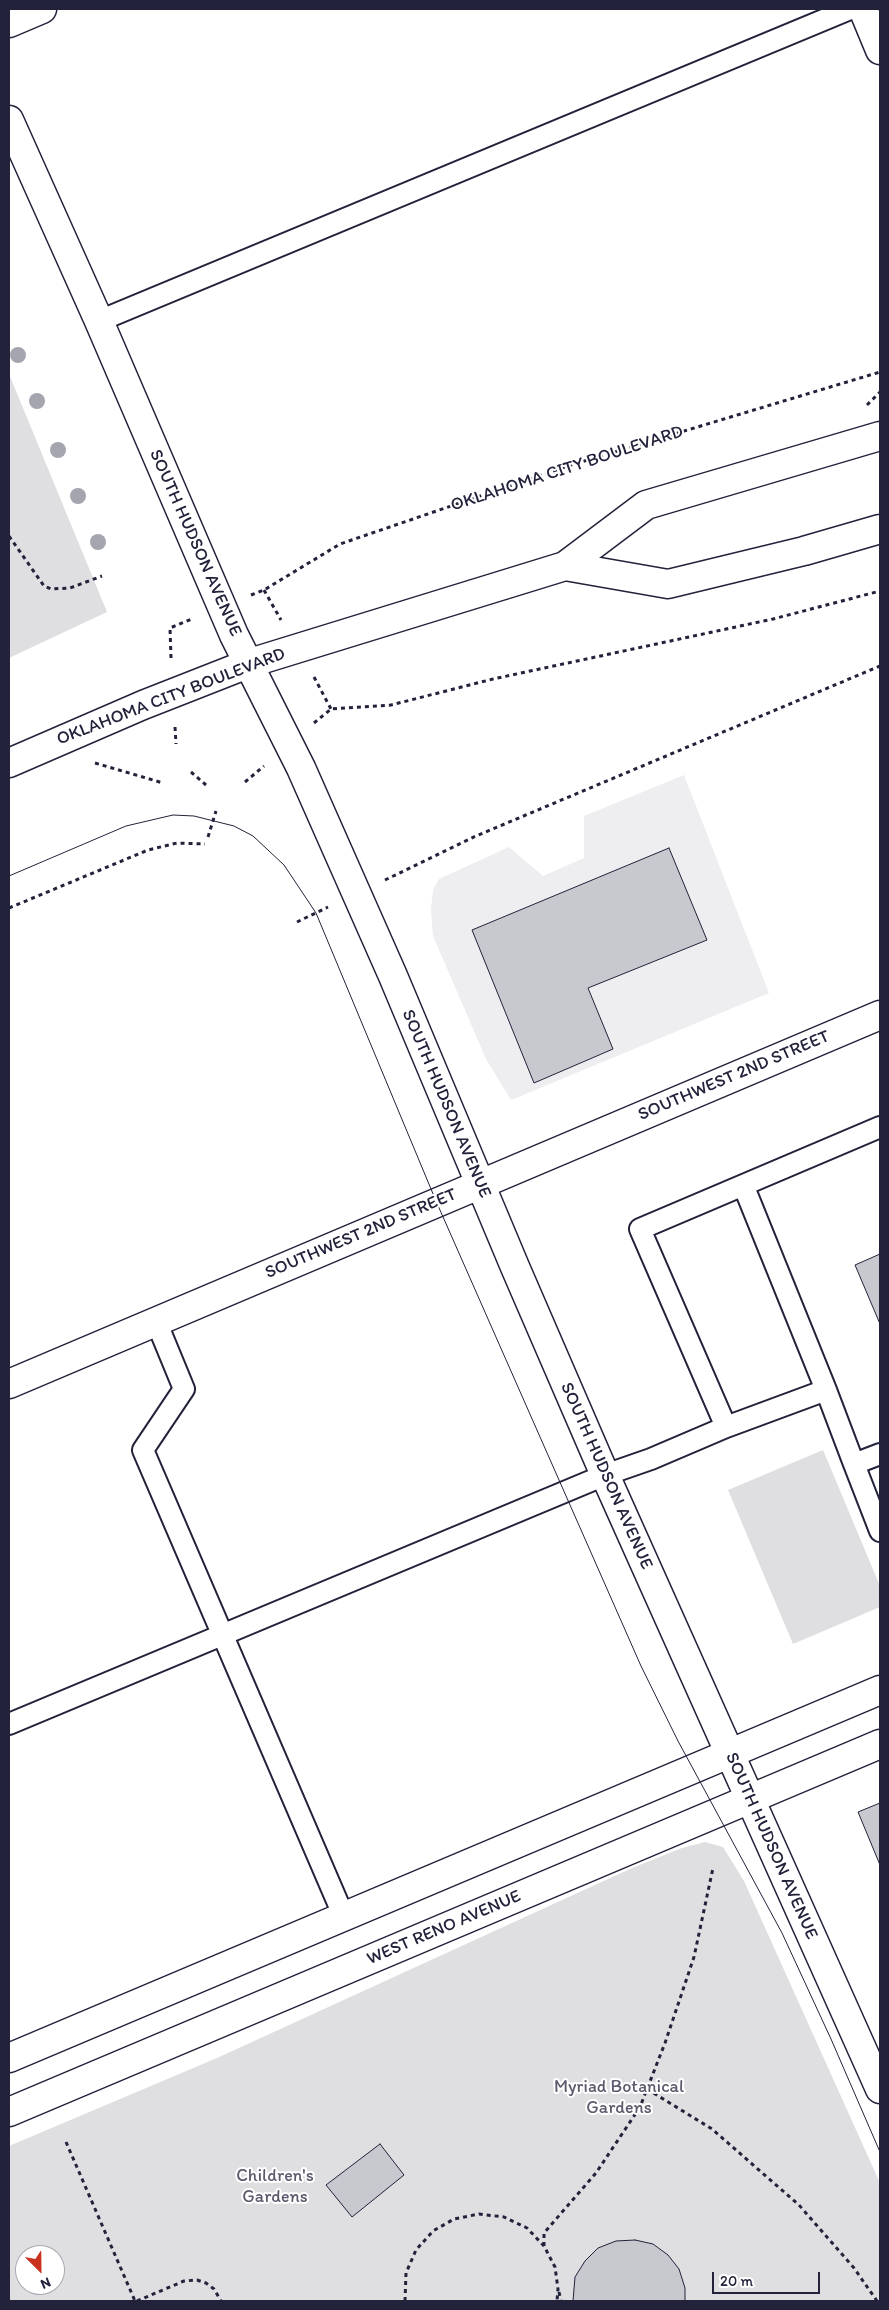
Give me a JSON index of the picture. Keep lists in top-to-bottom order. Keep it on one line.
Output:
{"streets":{"main road":["OKLAHOMA CITY BOULEVARD","SOUTH HUDSON AVENUE","SOUTHWEST 2ND STREET","WEST RENO AVENUE"]},"crossings":[["OKLAHOMA CITY BOULEVARD","SOUTH HUDSON AVENUE"],["SOUTH HUDSON AVENUE","SOUTHWEST 2ND STREET"],["SOUTH HUDSON AVENUE","WEST RENO AVENUE"]],"parks":["Myriad Botanical Gardens","Children's Gardens"],"scale_bar":"20 m","north":"bottom right"}
